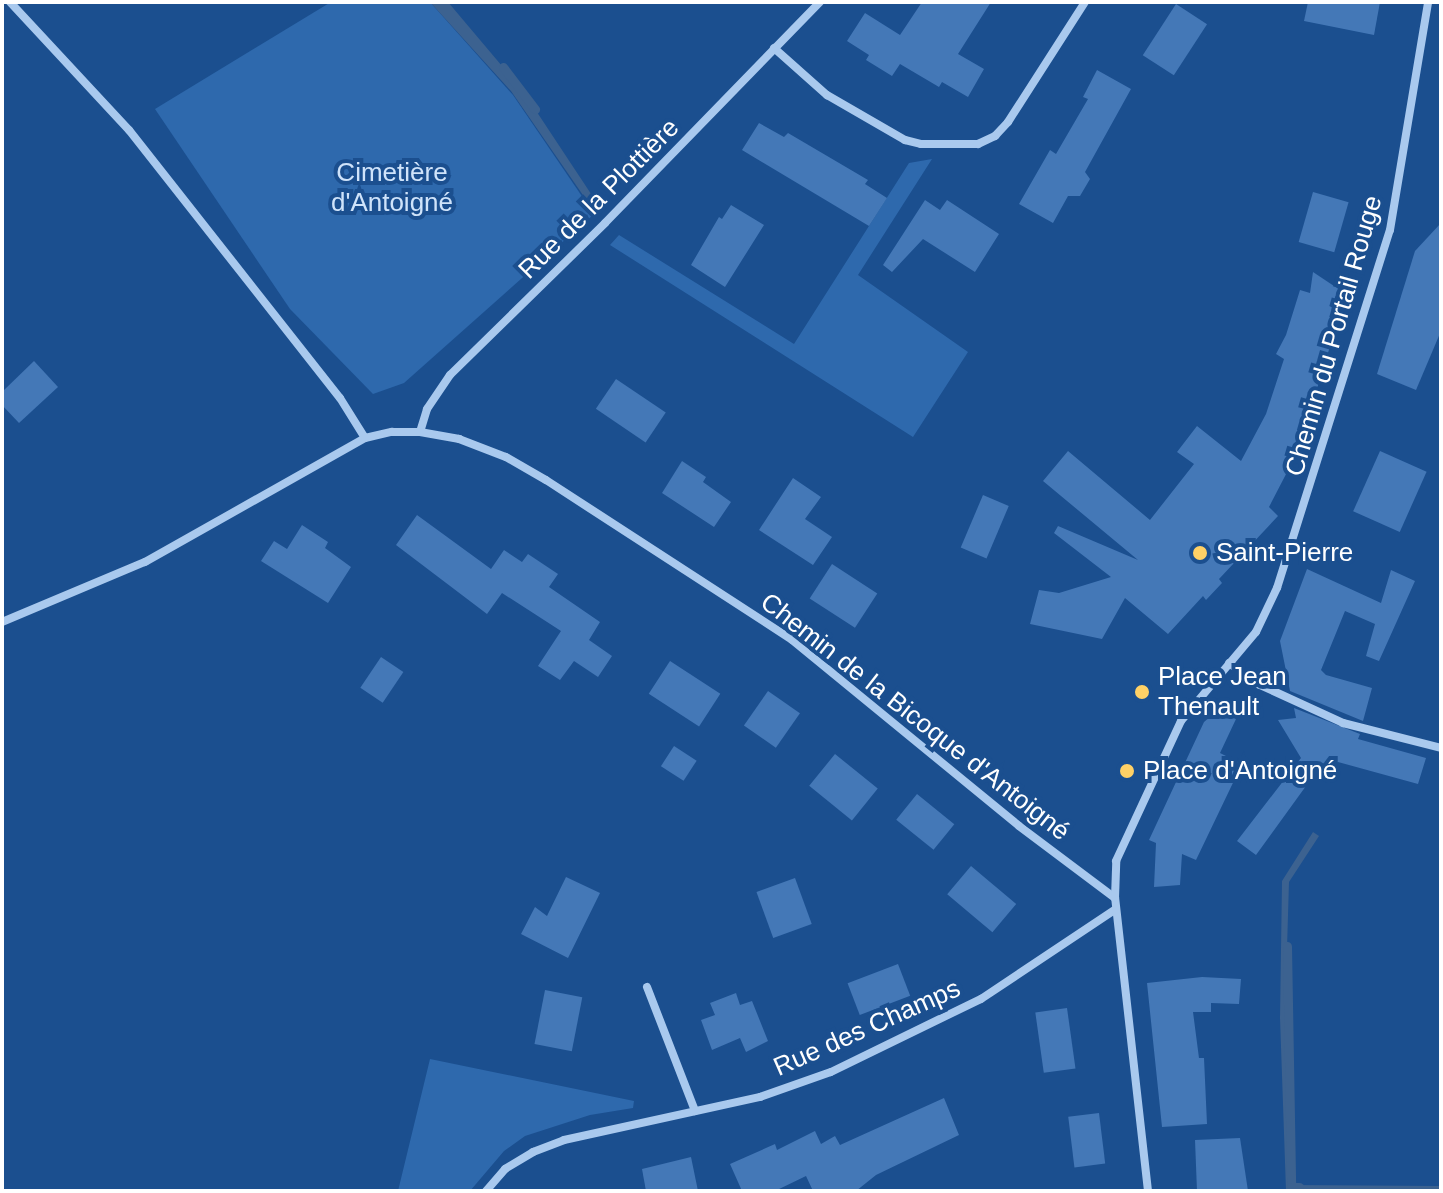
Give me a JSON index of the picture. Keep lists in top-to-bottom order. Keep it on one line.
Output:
{"streets":{"street":["Rue de la Plottière","Chemin du Portail Rouge","Chemin de la Bicoque d'Antoigné","Rue des Champs"]},"crossings":[["Rue de la Plottière","Chemin de la Bicoque d'Antoigné"],["Chemin du Portail Rouge","Chemin de la Bicoque d'Antoigné"],["Chemin du Portail Rouge","Rue des Champs"]],"parks":["Cimetière d'Antoigné"],"places":["Saint-Pierre","Place Jean Thenault","Place d'Antoigné"]}
